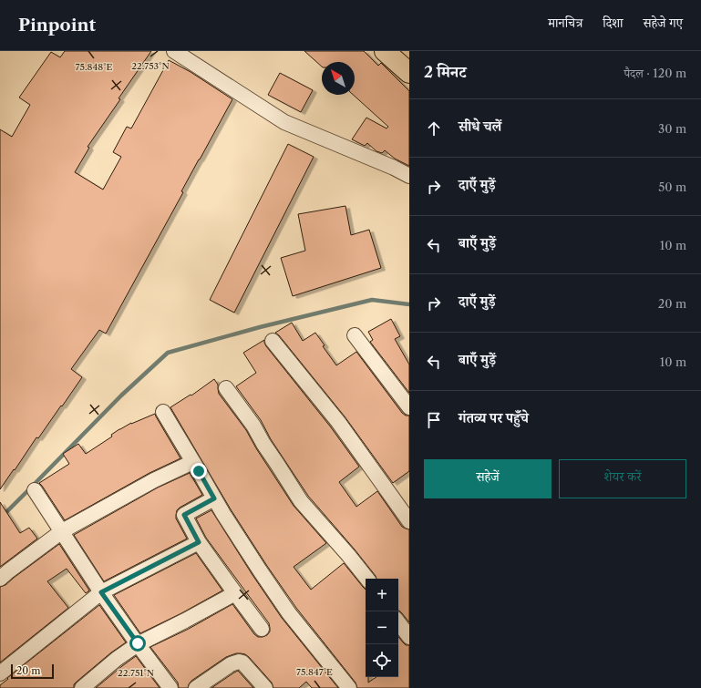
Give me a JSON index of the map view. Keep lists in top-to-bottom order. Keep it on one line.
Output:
{"scale_bar":"20 m","north":"top left","page":{"header":"Pinpoint","nav":["मानचित्र","दिशा","सहेजे गए"],"heading":["2 मिनट","पैदल · 120 m"],"list":[["सीधे चलें","30 m"],["दाएँ मुड़ें","50 m"],["बाएँ मुड़ें","10 m"],["दाएँ मुड़ें","20 m"],["बाएँ मुड़ें","10 m"],"गंतव्य पर पहुँचे"],"buttons":["सहेजें","शेयर करें"],"map_buttons":["+","−"],"scale":"20 m"},"coordinates":["22.753°N","75.848°E","75.847°E","22.751°N"]}
